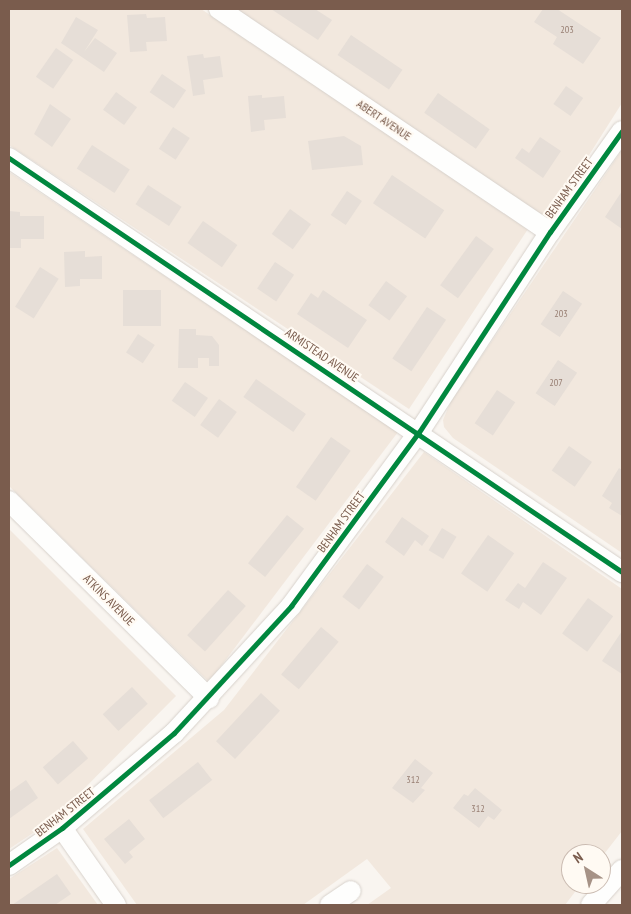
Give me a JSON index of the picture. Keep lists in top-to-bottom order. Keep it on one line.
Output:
{"streets":{"street":["ABERT AVENUE","BENHAM STREET","ARMISTEAD AVENUE","ATKINS AVENUE"]},"crossings":[["ABERT AVENUE","BENHAM STREET"],["BENHAM STREET","ARMISTEAD AVENUE"],["BENHAM STREET","ATKINS AVENUE"]],"house_numbers":["203","203","207","312","312"],"north":"top left"}
